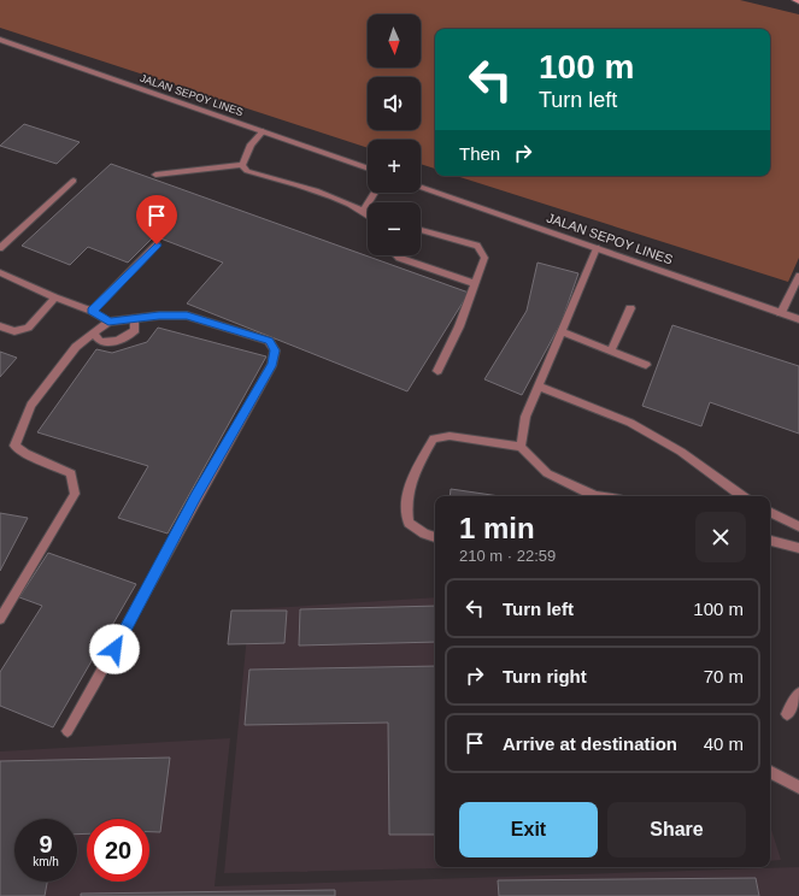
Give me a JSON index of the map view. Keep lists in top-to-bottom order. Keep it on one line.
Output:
{"streets":{"street":["JALAN SEPOY LINES"]},"north":"bottom","page":{"map_buttons":["+","−"],"turn":["100 m","Turn left"],"then":"Then","heading":["1 min","210 m · 22:59"],"list":[{"name":"Turn left","value":"100 m"},{"name":"Turn right","value":"70 m"},{"name":"Arrive at destination","value":"40 m"}],"buttons":["Exit","Share"],"speed":"9 km/h","limit":"20"}}
